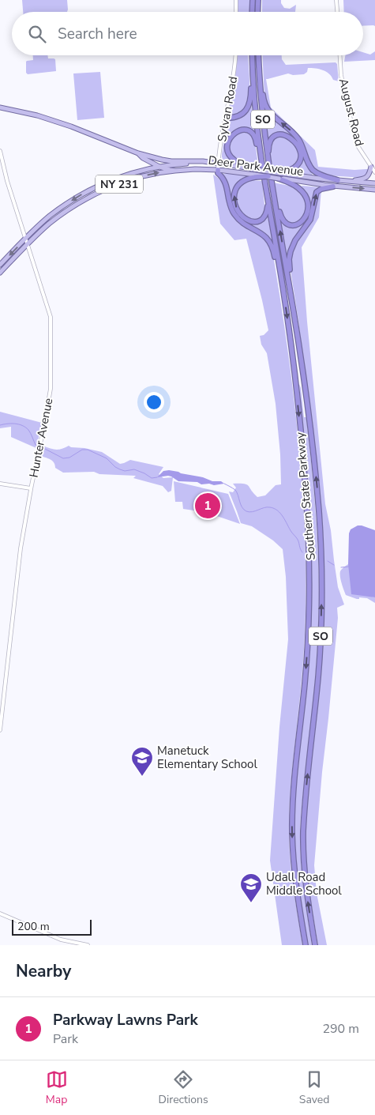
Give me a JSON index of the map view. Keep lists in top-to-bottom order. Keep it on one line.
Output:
{"streets":{"highway":["SO","Southern State Parkway"],"main road":["Deer Park Avenue","NY 231"],"street":["Sylvan Road","August Road","Hunter Avenue"]},"crossings":[["Sylvan Road","Deer Park Avenue"],["Deer Park Avenue","NY 231"],["NY 231","Hunter Avenue"]],"places":{"school or university":["Manetuck Elementary School","Udall Road Middle School"]},"scale_bar":"200 m","page":{"search":"Search here","pins":"1","scale":"200 m","heading":"Nearby","list":[{"mark":"1","name":"Parkway Lawns Park","note":"Park","value":"290 m"}],"nav":["Map","Directions","Saved"]}}
